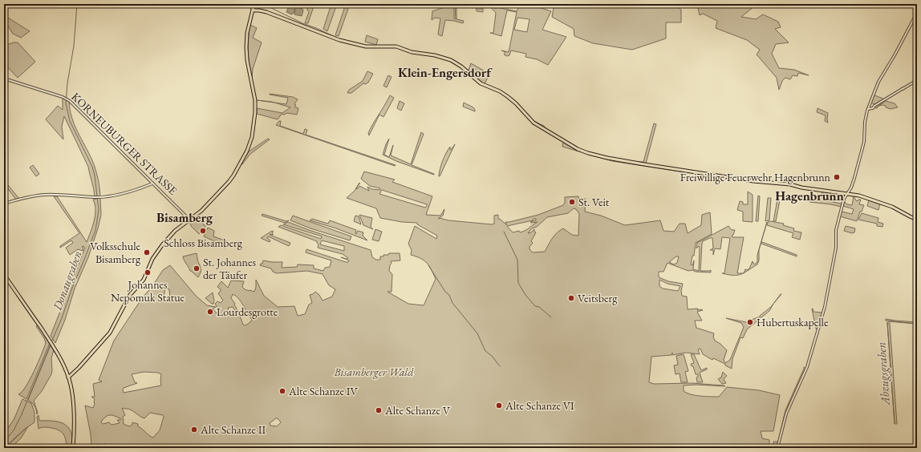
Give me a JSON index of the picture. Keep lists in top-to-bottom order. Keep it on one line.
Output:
{"streets":{"street":["KORNEUBURGER STRASSE"]},"districts":["Klein-Engersdorf","Hagenbrunn","Bisamberg"],"water":["Donaugraben","Abzugsgraben"],"parks":["Bisamberger Wald"],"places":["Freiwillige Feuerwehr Hagenbrunn","St. Veit","Schloss Bisamberg","Volksschule Bisamberg","St. Johannes der Täufer","Johannes Nepomuk Statue","Veitsberg","Lourdesgrotte","Hubertuskapelle","Alte Schanze IV","Alte Schanze VI","Alte Schanze V","Alte Schanze II"]}
